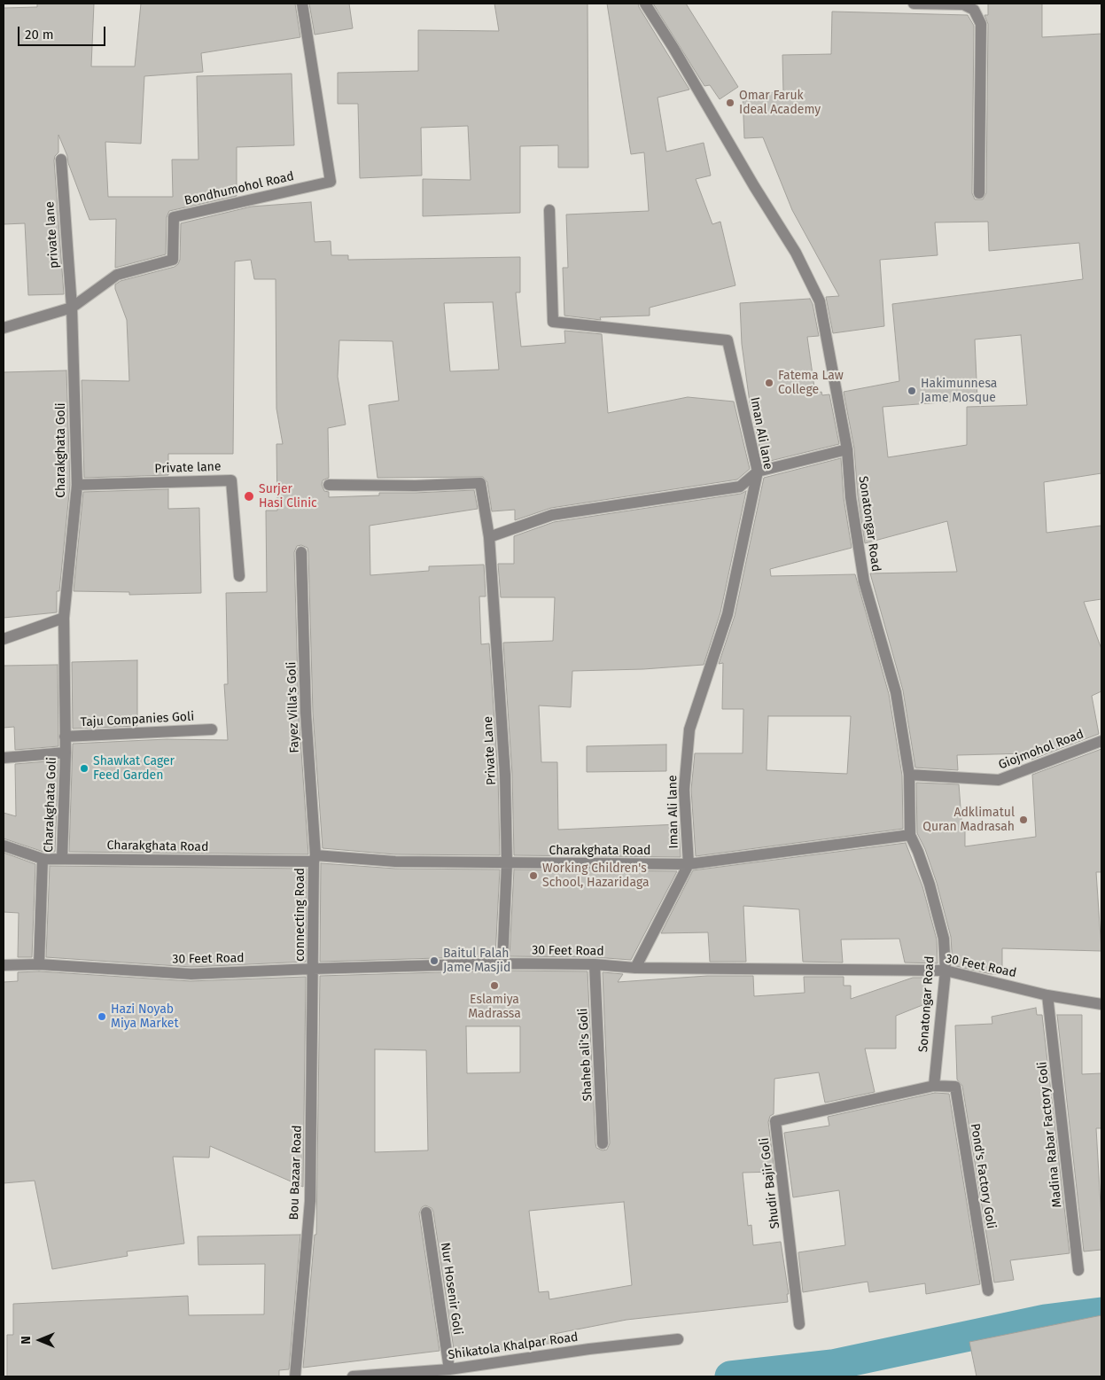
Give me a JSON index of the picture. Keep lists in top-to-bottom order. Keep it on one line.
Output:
{"streets":{"street":["Bondhumohol Road","private lane","Iman Ali lane","Charakghata Goli","Private lane","Sonatongar Road","Fayez Villa's Goli","Taju Companies Goli","Giojmohol Road","Private Lane","Charakghata Road","connecting Road","30 Feet Road","Shaheb ali's Goli","Madina Rabar Factory Goli","Bou Bazaar Road","Pond's Factory Goli","Shudir Bajir Goli","Nur Hosenir Goli","Shikatola Khalpar Road"]},"crossings":[["Bondhumohol Road","private lane"],["Bondhumohol Road","Charakghata Goli"],["private lane","Charakghata Goli"],["Iman Ali lane","Charakghata Road"],["Charakghata Goli","Private lane"],["Charakghata Goli","Taju Companies Goli"],["Charakghata Goli","Charakghata Road"],["Sonatongar Road","Giojmohol Road"],["Sonatongar Road","Charakghata Road"],["Sonatongar Road","30 Feet Road"],["Sonatongar Road","Pond's Factory Goli"],["Sonatongar Road","Shudir Bajir Goli"],["Fayez Villa's Goli","Charakghata Road"],["Fayez Villa's Goli","connecting Road"],["Private Lane","Charakghata Road"],["Private Lane","30 Feet Road"],["Charakghata Road","connecting Road"],["connecting Road","30 Feet Road"],["connecting Road","Bou Bazaar Road"],["30 Feet Road","Shaheb ali's Goli"],["30 Feet Road","Madina Rabar Factory Goli"],["30 Feet Road","Bou Bazaar Road"],["Pond's Factory Goli","Shudir Bajir Goli"],["Nur Hosenir Goli","Shikatola Khalpar Road"]],"places":["Omar Faruk Ideal Academy","Fatema Law College","Hakimunnesa Jame Mosque","Surjer Hasi Clinic","Shawkat Cager Feed Garden","Adklimatul Quran Madrasah","Working Children's School, Hazaridaga","Baitul Falah Jame Masjid","Eslamiya Madrassa","Hazi Noyab Miya Market"],"scale_bar":"20 m","north":"left"}
